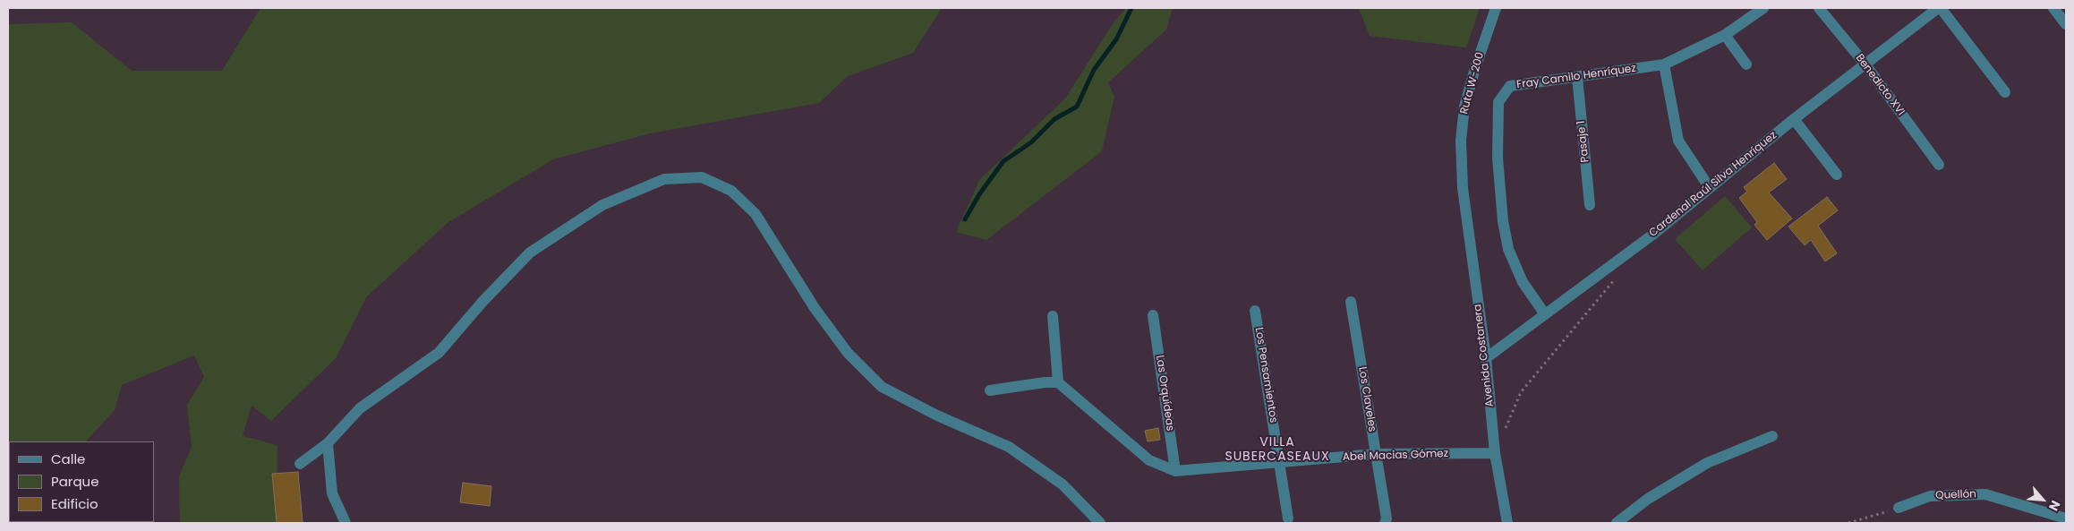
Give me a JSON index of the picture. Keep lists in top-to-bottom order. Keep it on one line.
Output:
{"streets":{"street":["Fray Camilo Henríquez","Ruta W-200","Benedicto XVI","Pasaje 1","Cardenal Raúl Silva Henríquez","Avenida Costanera","Los Pensamientos","Las Orquídeas","Los Claveles","Abel Macias Gómez","Quellón"]},"crossings":[["Fray Camilo Henríquez","Pasaje 1"],["Fray Camilo Henríquez","Cardenal Raúl Silva Henríquez"],["Ruta W-200","Avenida Costanera"],["Benedicto XVI","Cardenal Raúl Silva Henríquez"],["Cardenal Raúl Silva Henríquez","Avenida Costanera"],["Avenida Costanera","Abel Macias Gómez"],["Los Pensamientos","Abel Macias Gómez"],["Las Orquídeas","Abel Macias Gómez"],["Los Claveles","Abel Macias Gómez"]],"districts":["VILLA SUBERCASEAUX"],"legend":["Calle","Parque","Edificio"],"north":"bottom right"}
